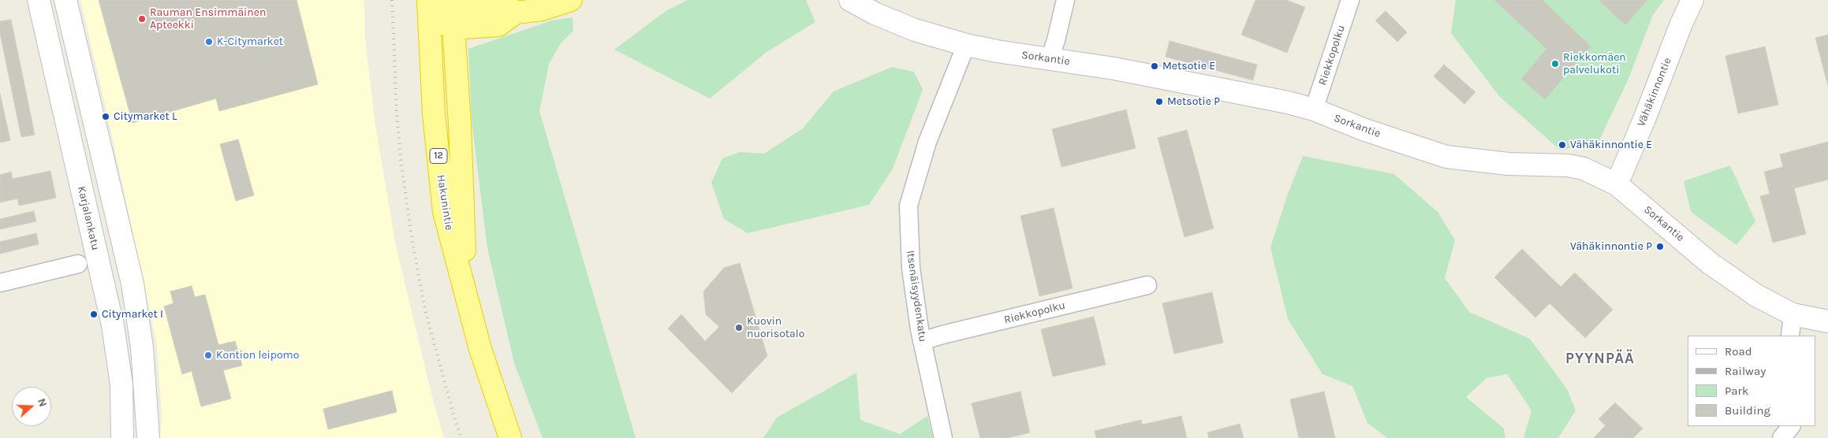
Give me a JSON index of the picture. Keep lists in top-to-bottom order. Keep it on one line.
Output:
{"streets":{"highway":["12","Hakunintie"],"street":["Riekkopolku","Sorkantie","Vähäkinnontie","Karjalankatu","Itsenäisyydenkatu"]},"crossings":[["Riekkopolku","Sorkantie"],["Riekkopolku","Itsenäisyydenkatu"],["Sorkantie","Vähäkinnontie"],["Sorkantie","Itsenäisyydenkatu"]],"districts":["PYYNPÄÄ"],"places":["Rauman Ensimmäinen Apteekki","K-Citymarket","Riekkomäen palvelukoti","Metsotie E","Metsotie P","Citymarket L","Vähäkinnontie E","Vähäkinnontie P","Citymarket I","Kuovin nuorisotalo","Kontion leipomo"],"legend":["Road","Railway","Park","Building"],"north":"right"}
